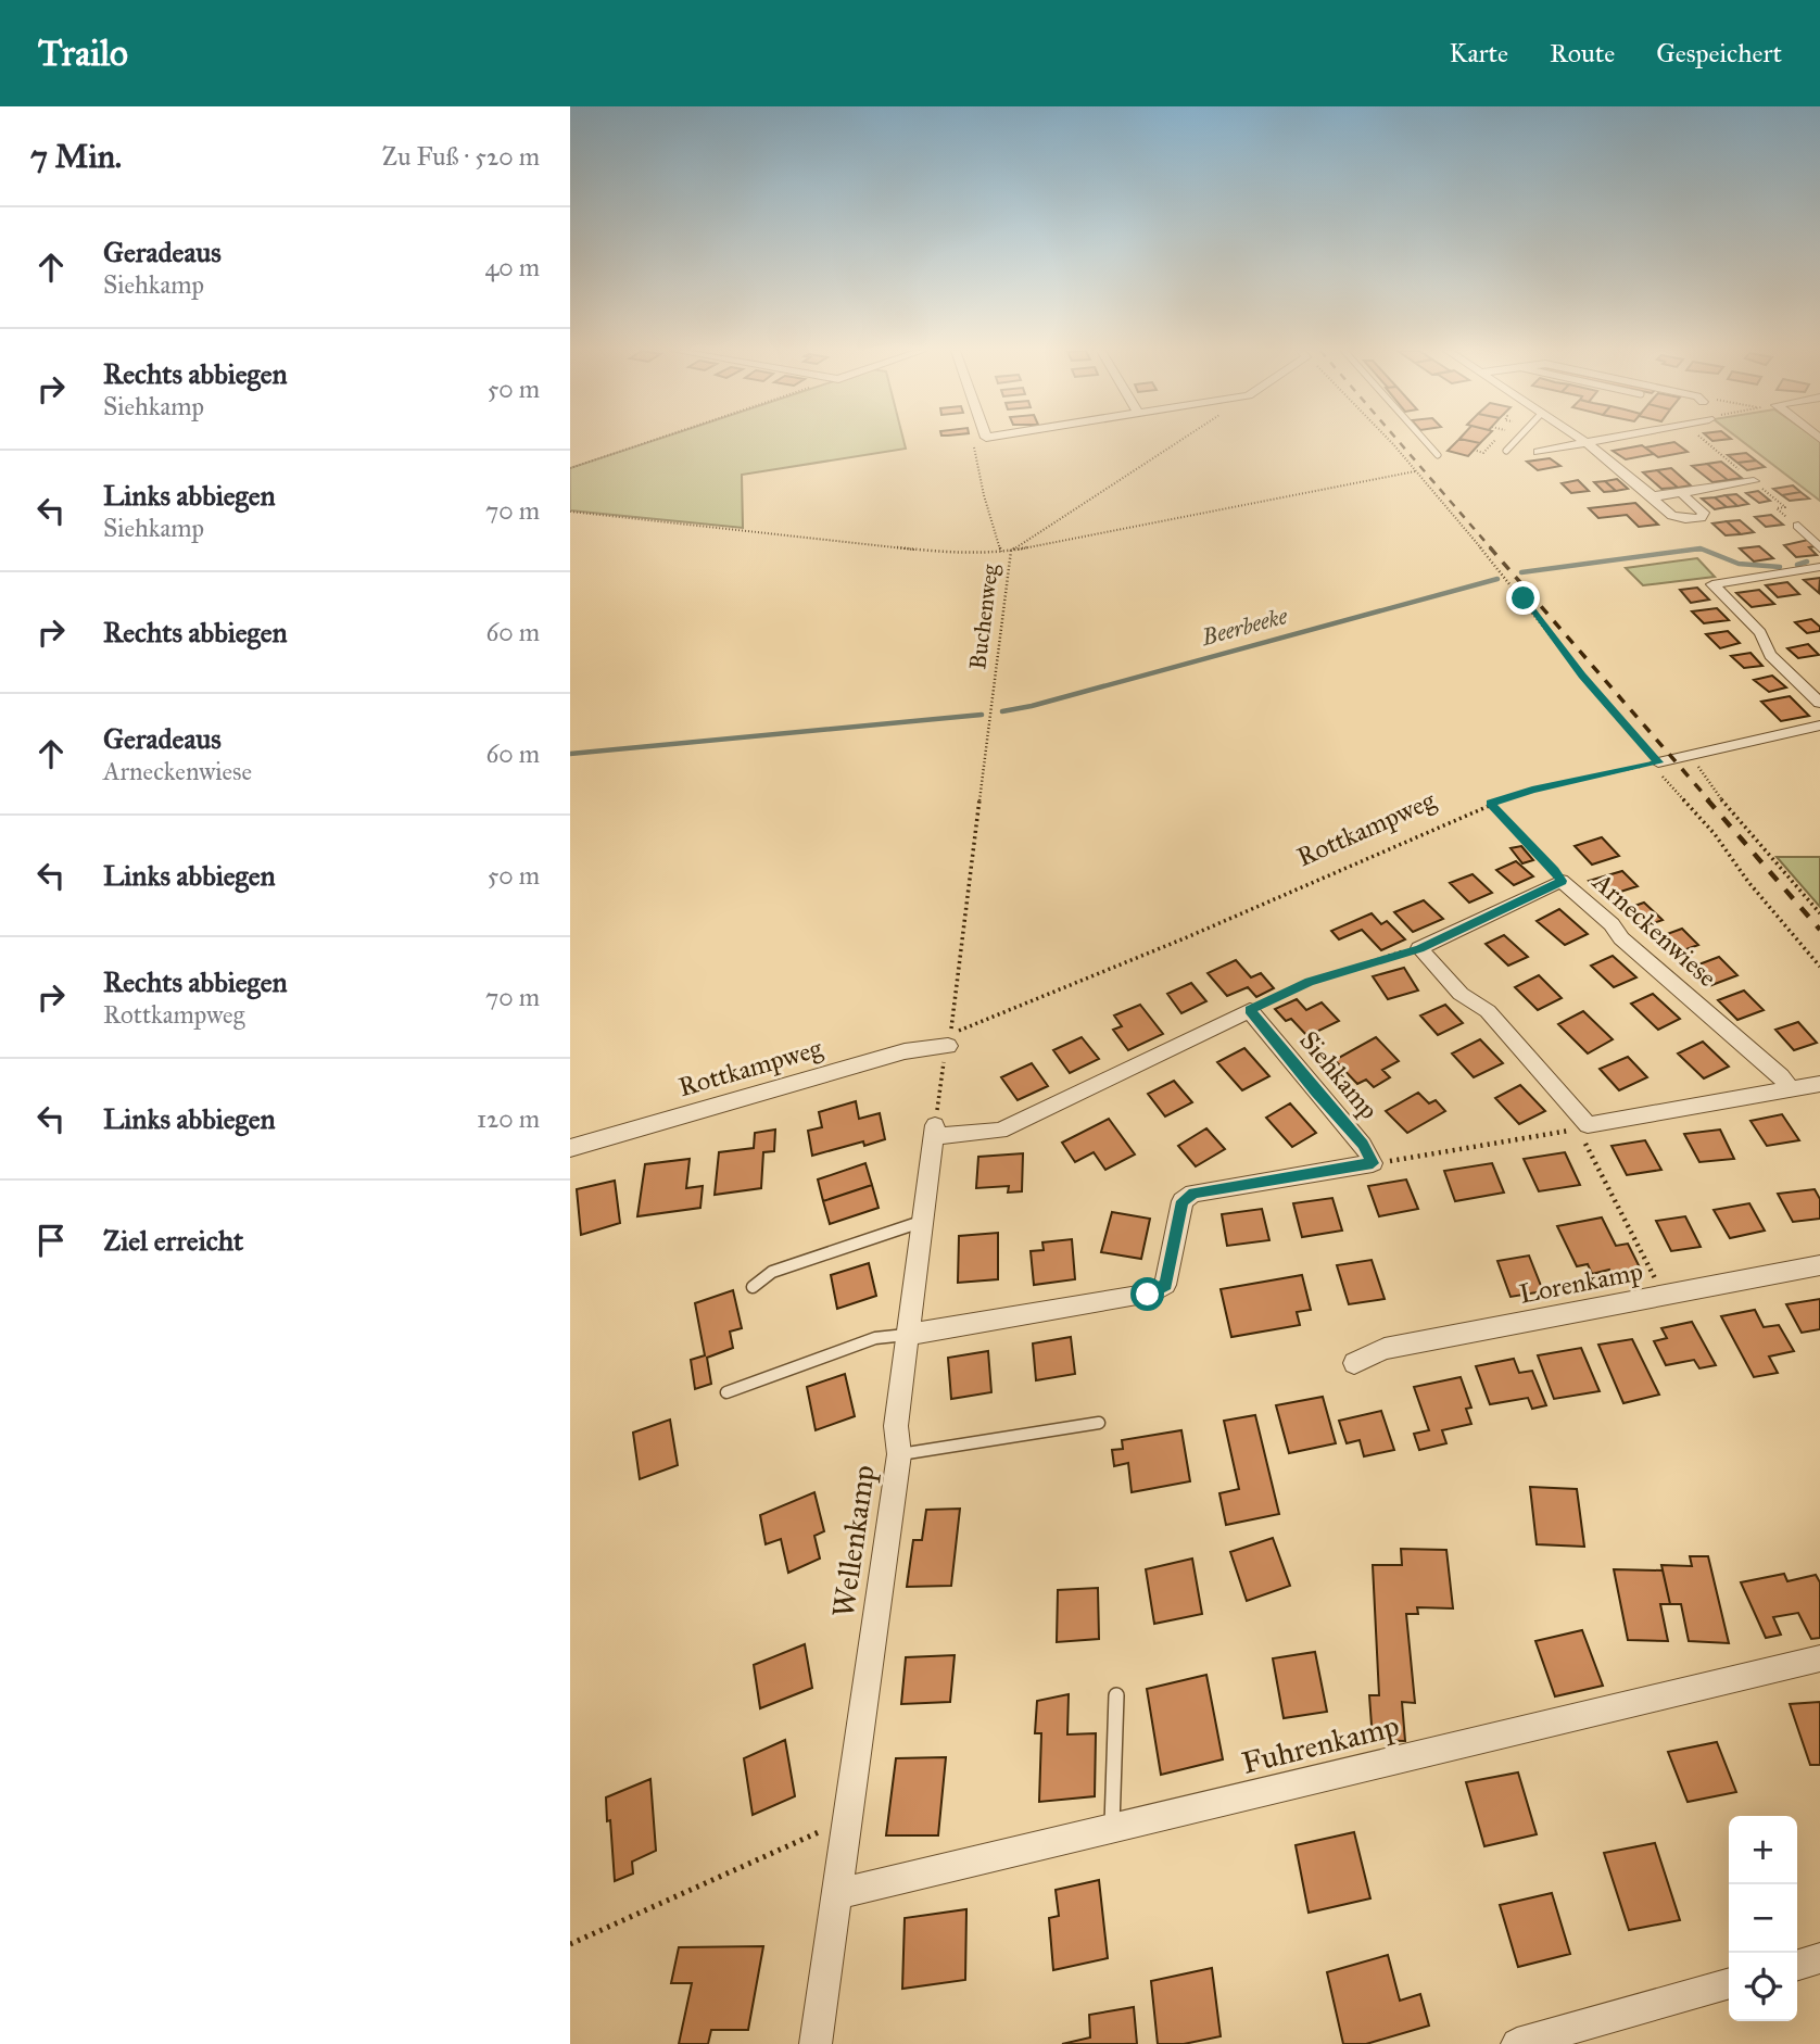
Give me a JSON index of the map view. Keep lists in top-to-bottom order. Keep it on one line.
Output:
{"streets":{"street":["Rottkampweg","Arneckenwiese","Siehkamp","Lorenkamp","Wellenkamp","Fuhrenkamp"],"path":["Buchenweg"]},"crossings":[["Buchenweg","Rottkampweg"],["Siehkamp","Wellenkamp"],["Wellenkamp","Fuhrenkamp"]],"water":["Beerbeeke"],"page":{"header":"Trailo","nav":["Karte","Route","Gespeichert"],"heading":["7 Min.","Zu Fuß · 520 m"],"list":[["Geradeaus","Siehkamp","40 m"],["Rechts abbiegen","Siehkamp","50 m"],["Links abbiegen","Siehkamp","70 m"],["Rechts abbiegen","60 m"],["Geradeaus","Arneckenwiese","60 m"],["Links abbiegen","50 m"],["Rechts abbiegen","Rottkampweg","70 m"],["Links abbiegen","120 m"],"Ziel erreicht"],"map_buttons":["+","−"]}}
